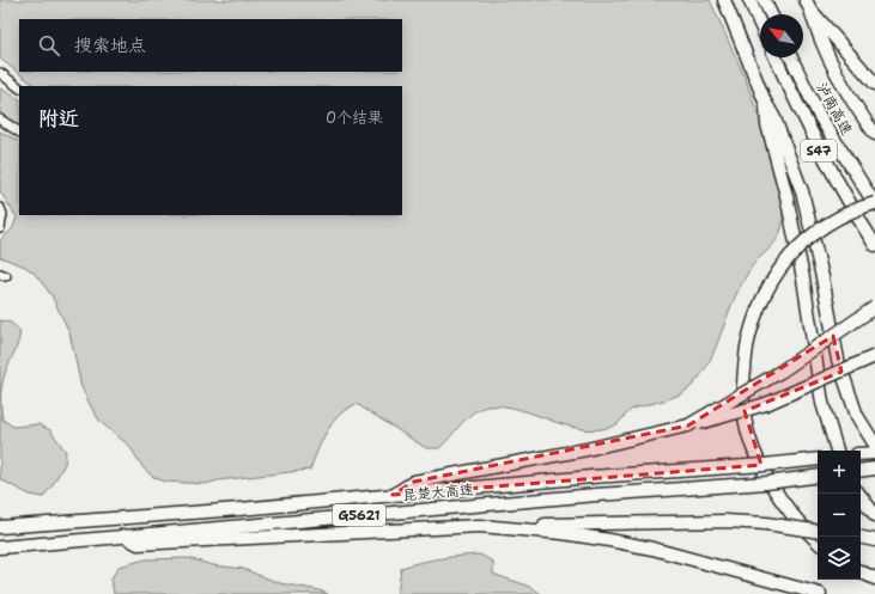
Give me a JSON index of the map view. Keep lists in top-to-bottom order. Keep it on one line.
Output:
{"streets":{"highway":["泸南高速","S47","昆楚大高速","G5621"]},"north":"top left","page":{"search":"搜索地点","heading":["附近","0个结果"],"map_buttons":["+","−"]}}
